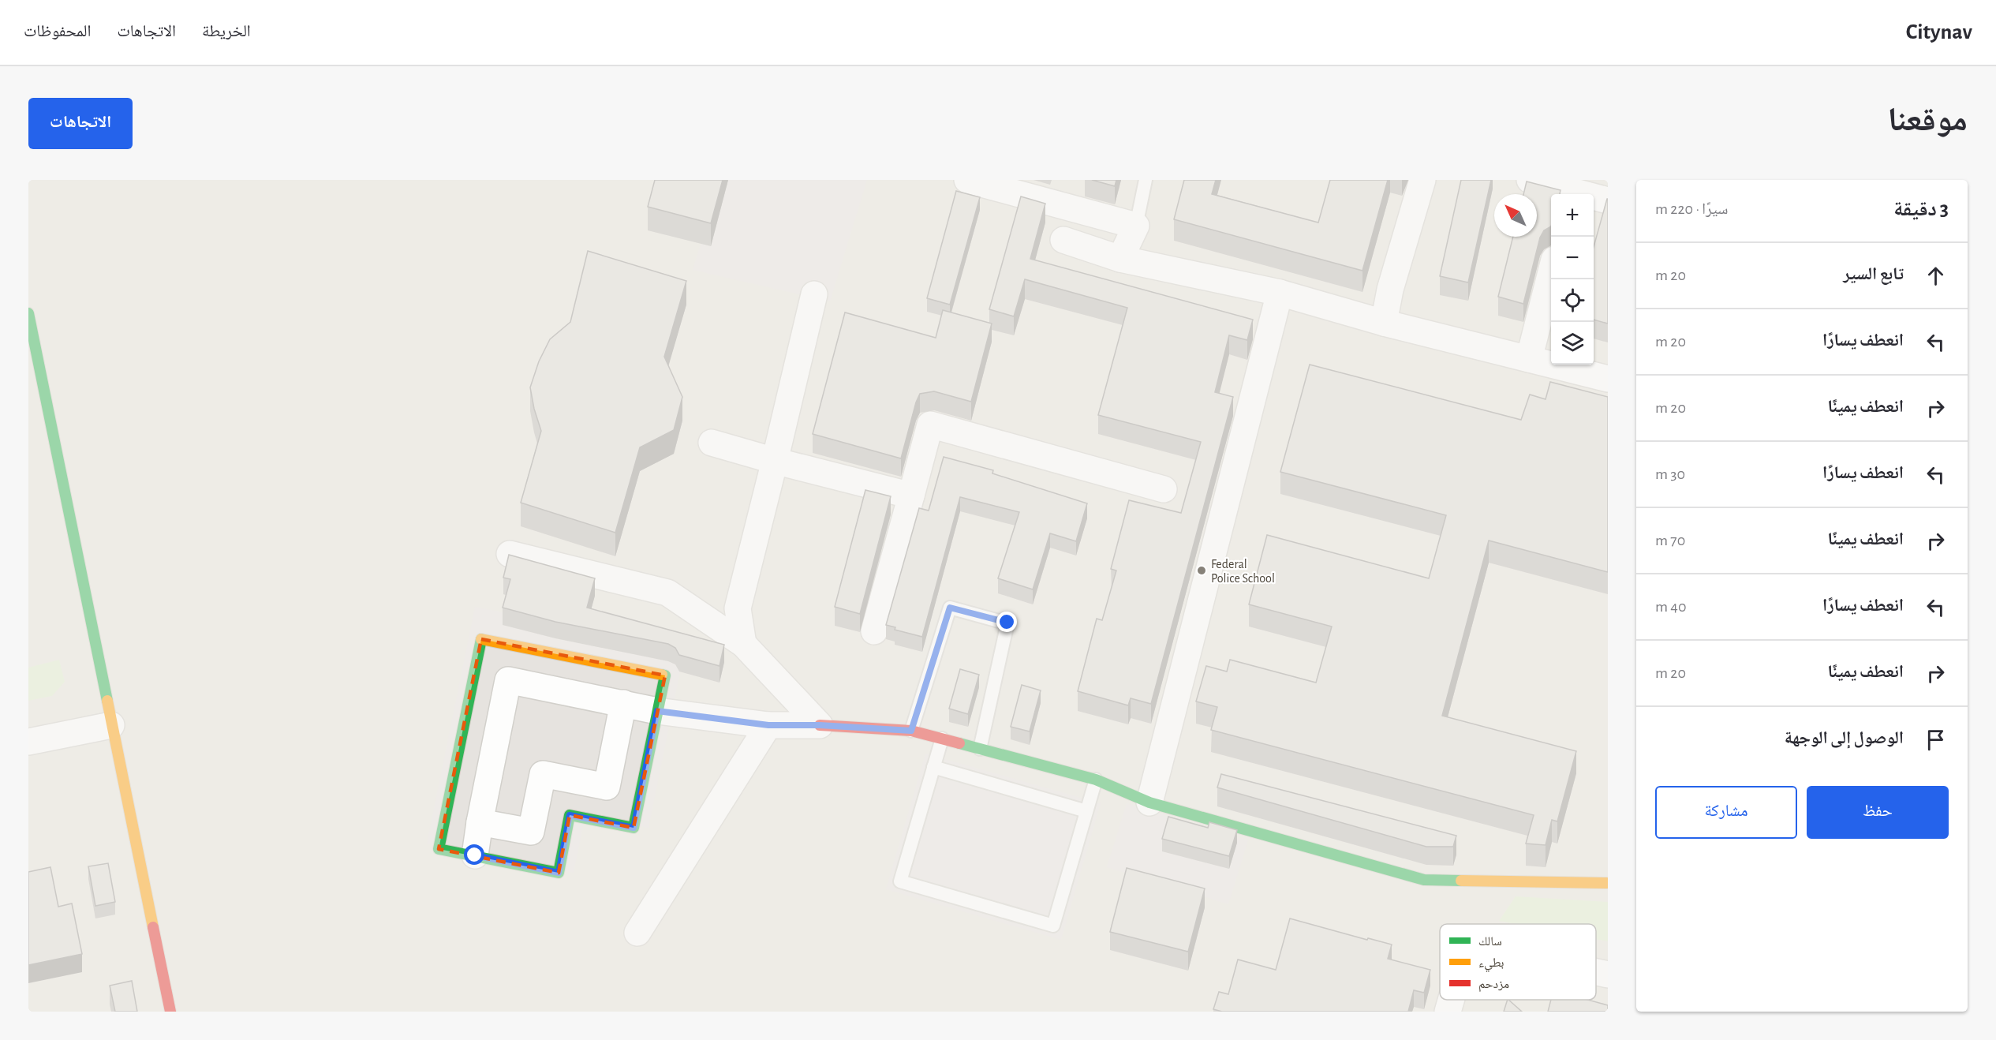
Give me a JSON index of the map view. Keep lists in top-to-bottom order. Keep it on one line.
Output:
{"places":["Federal Police School"],"legend":["سالك","بطيء","مزدحم"],"north":"top left","page":{"header":"Citynav","nav":["الخريطة","الاتجاهات","المحفوظات"],"title":"موقعنا","buttons":["الاتجاهات",["حفظ","مشاركة"]],"heading":["3 دقيقة","سيرًا · 220 m"],"map_buttons":["+","−"],"list":[["تابع السير","20 m"],["انعطف يسارًا","20 m"],["انعطف يمينًا","20 m"],["انعطف يسارًا","30 m"],["انعطف يمينًا","70 m"],["انعطف يسارًا","40 m"],["انعطف يمينًا","20 m"],"الوصول إلى الوجهة"]}}
